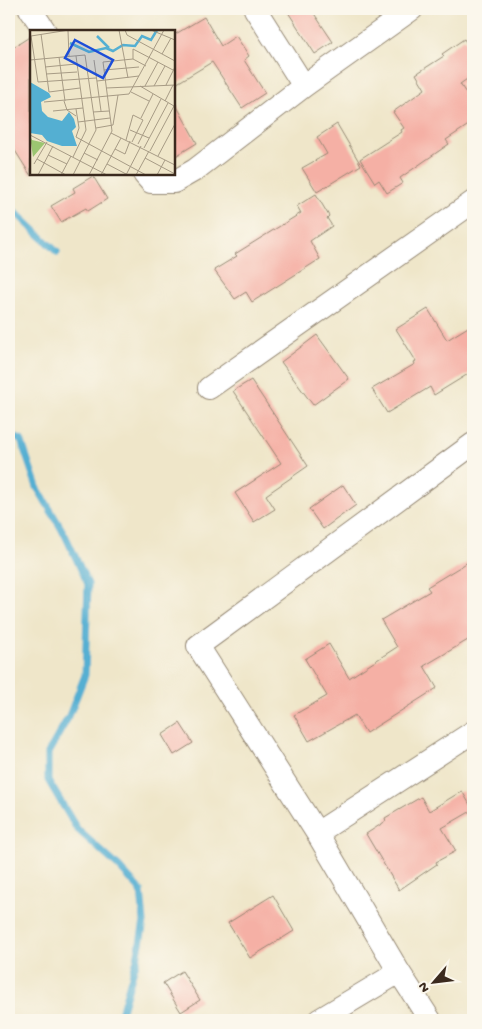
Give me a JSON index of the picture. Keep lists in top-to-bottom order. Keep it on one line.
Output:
{"north":"bottom left"}
